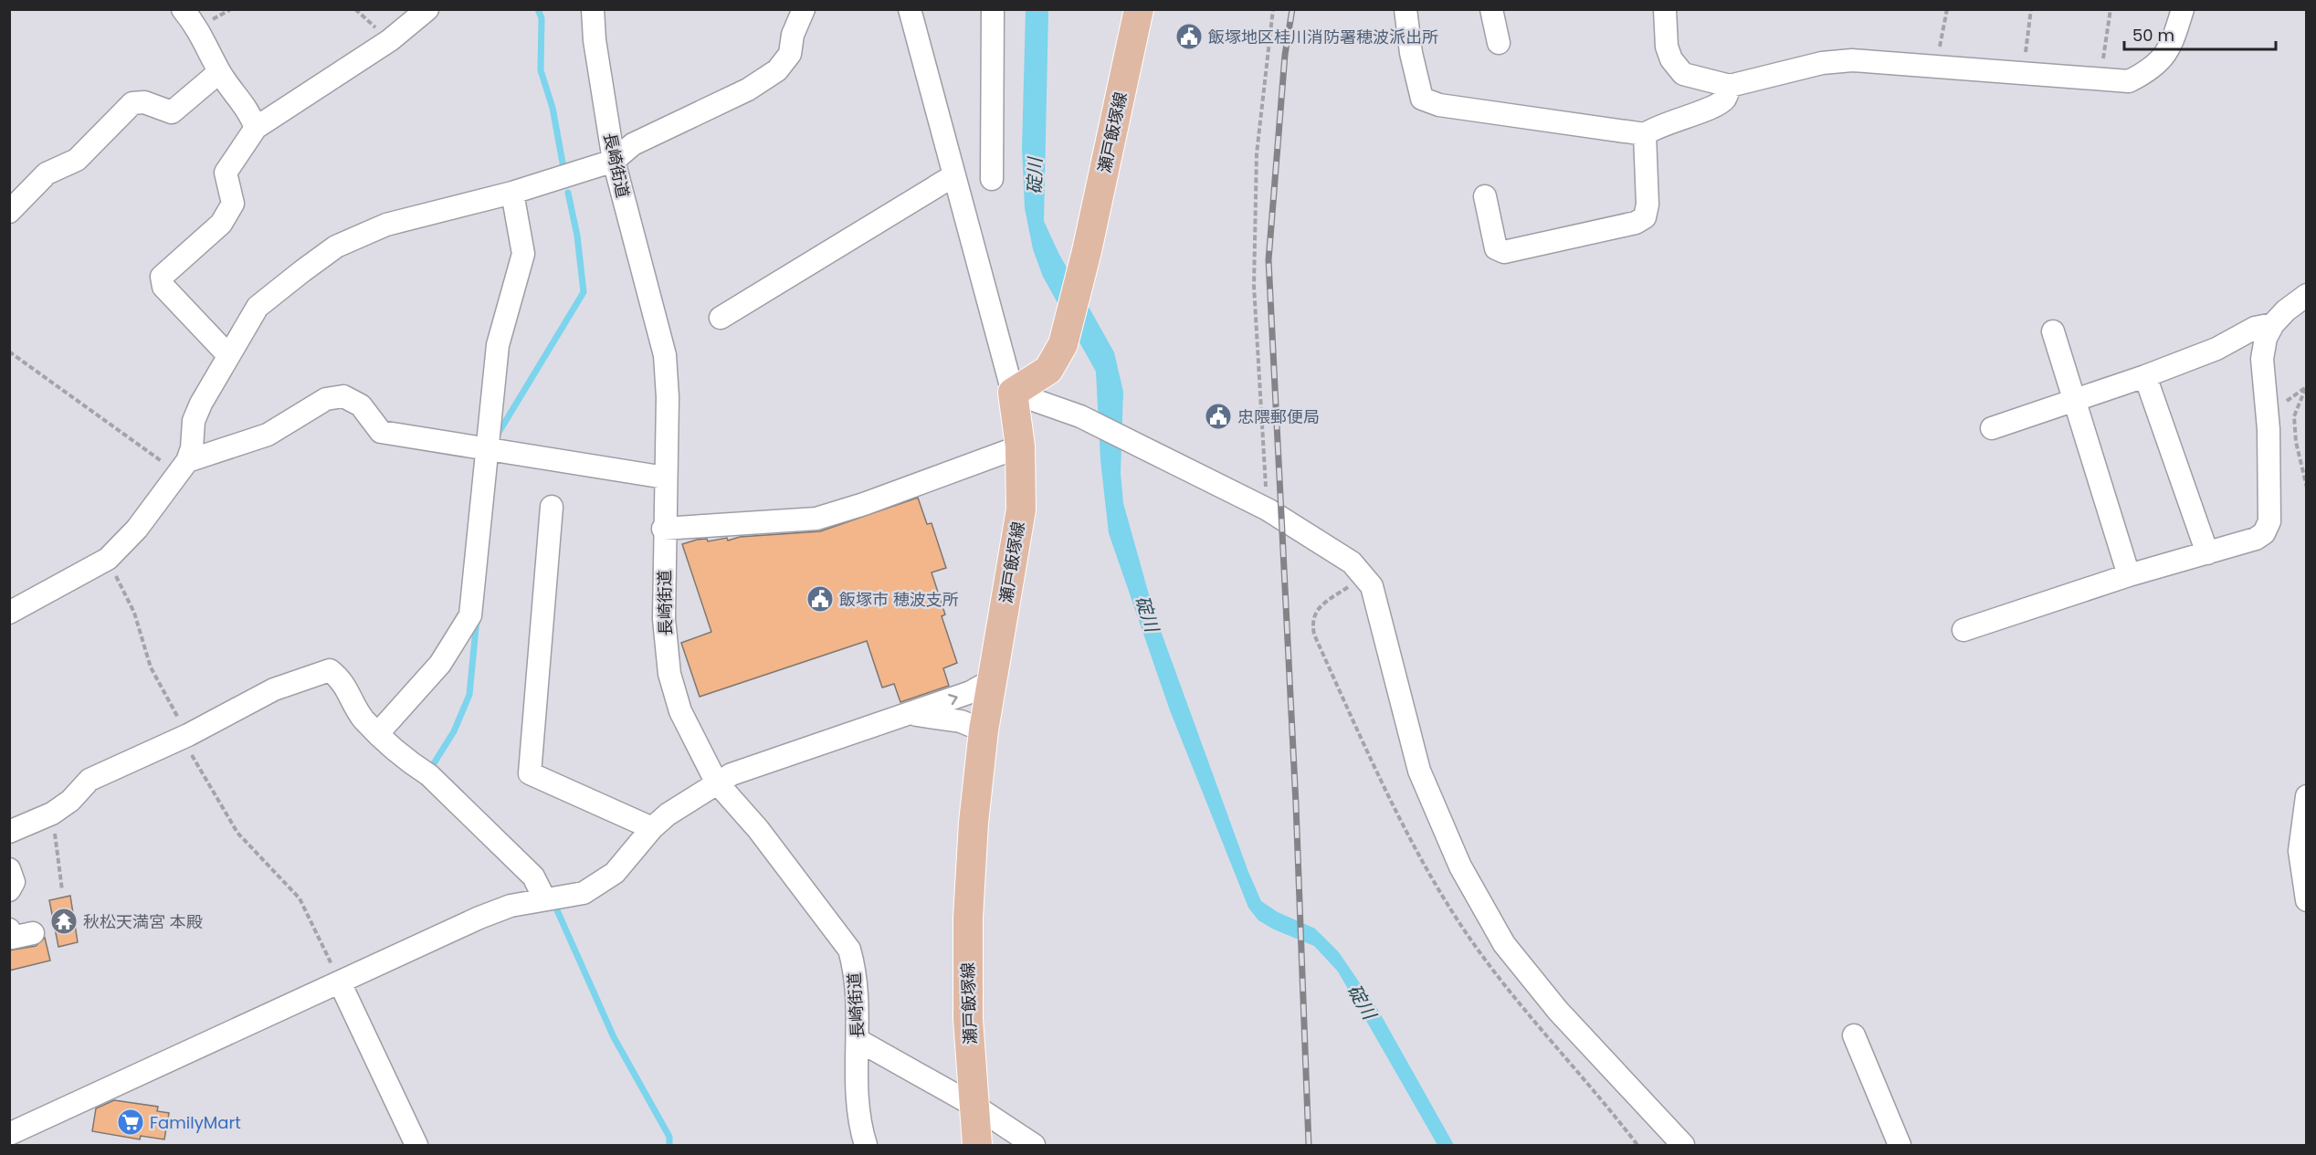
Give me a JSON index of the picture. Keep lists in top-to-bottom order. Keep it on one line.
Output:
{"streets":{"main road":["瀬戸飯塚線"],"street":["長崎街道"]},"water":["碇川"],"places":{"public building":["飯塚地区桂川消防署穂波派出所","忠隈郵便局","飯塚市 穂波支所"],"temple":["秋松天満宮 本殿"],"supermarket":["FamilyMart"]},"scale_bar":"50 m"}
